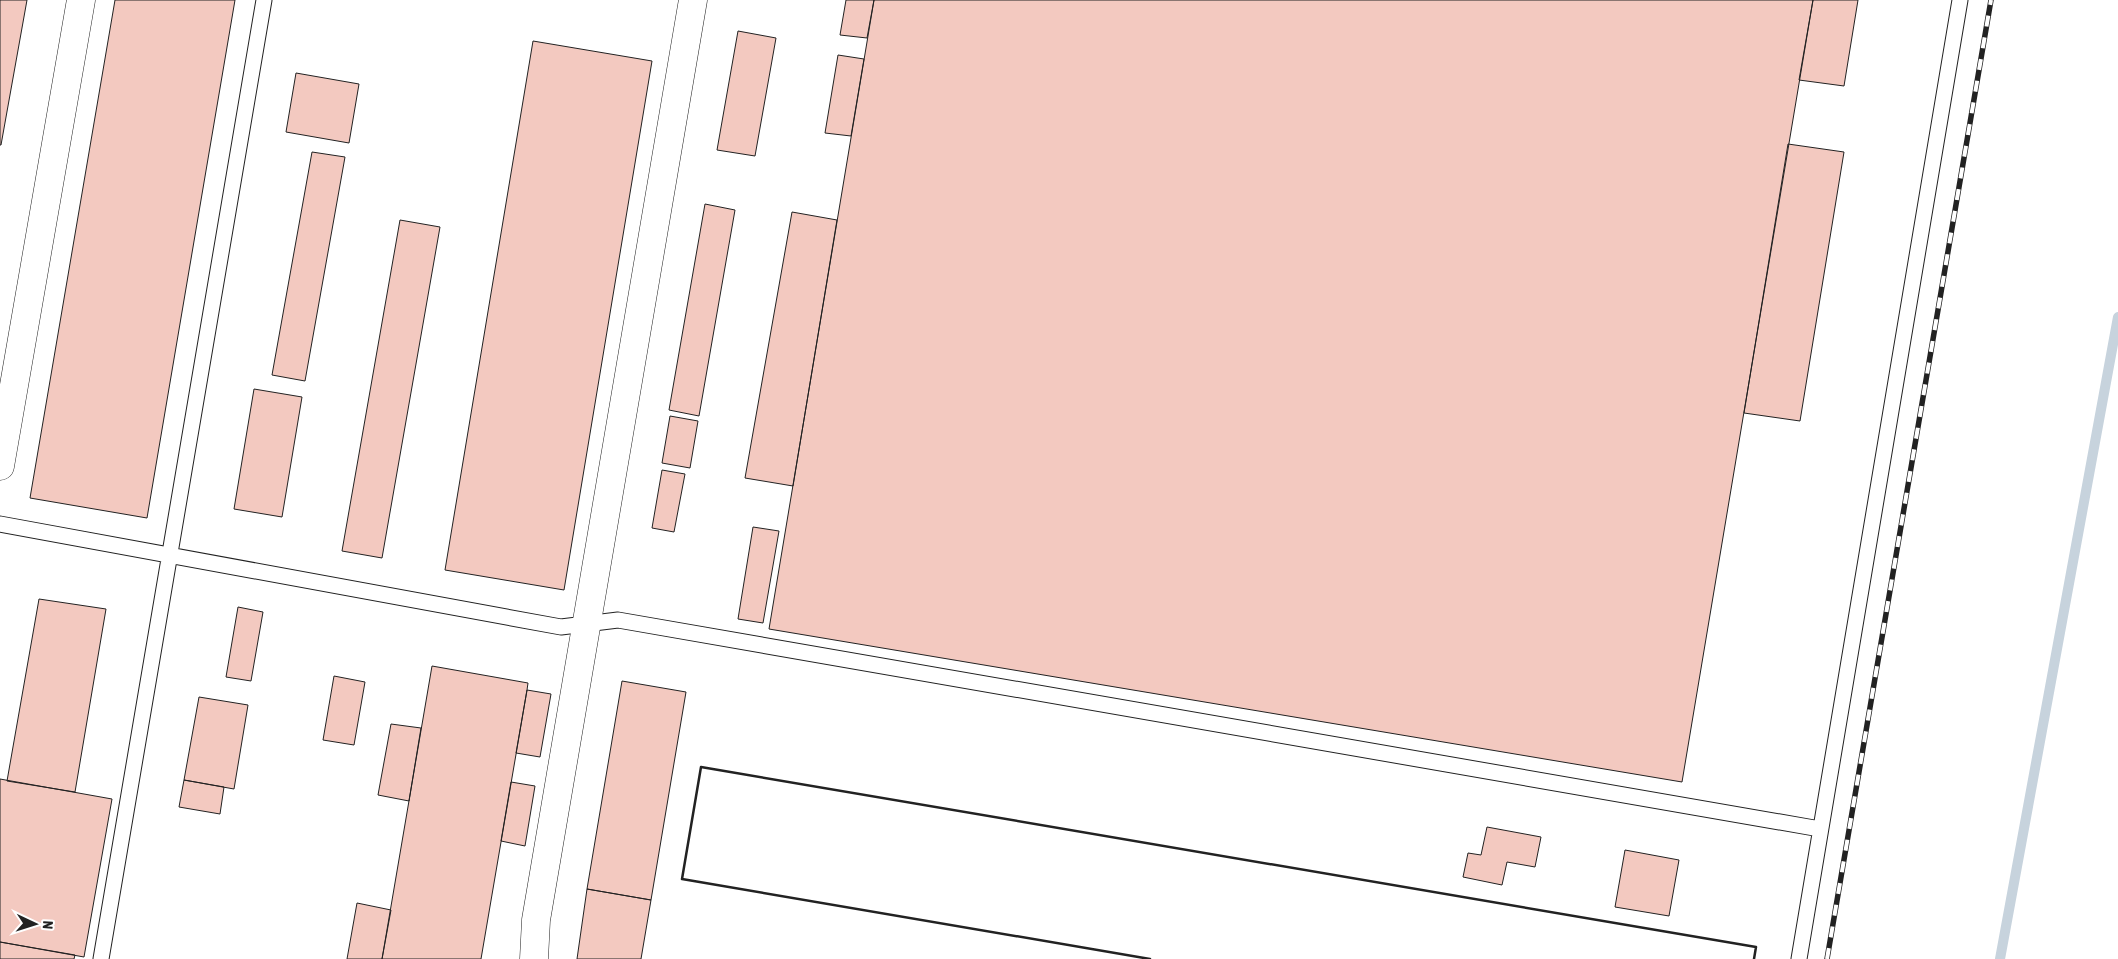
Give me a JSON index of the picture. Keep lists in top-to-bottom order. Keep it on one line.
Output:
{"north":"right"}
